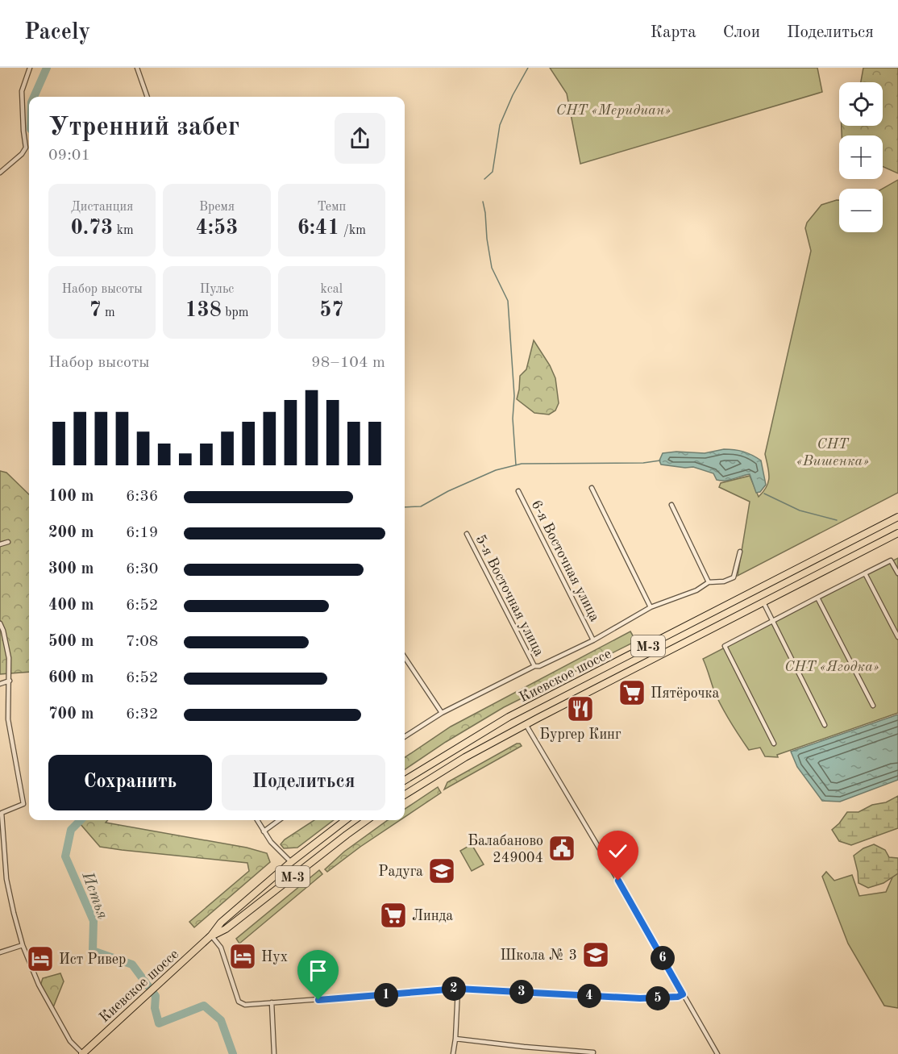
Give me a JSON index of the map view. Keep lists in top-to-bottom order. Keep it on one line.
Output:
{"streets":{"highway":["М-3","Киевское шоссе"],"street":["6-я Восточная улица","5-я Восточная улица"]},"water":["Истья"],"parks":["СНТ «Меридиан»","СНТ «Вишенка»","СНТ «Ягодка»"],"places":{"supermarket":["Пятёрочка","Линда"],"restaurant":["Бургер Кинг"],"public building":["Балабаново 249004"],"school or university":["Радуга","Школа № 3"],"hotel":["Нух","Ист Ривер"]},"page":{"header":"Pacely","nav":["Карта","Слои","Поделиться"],"map_buttons":["+","−"],"heading":["Утренний забег","09:01"],"stats":[["Дистанция","0.73 km"],["Время","4:53"],["Темп","6:41 /km"],["Набор высоты","7 m"],["Пульс","138 bpm"],["kcal","57"]],"chart":["Набор высоты","98–104 m"],"list":[{"name":"100 m","note":"6:36"},{"name":"200 m","note":"6:19"},{"name":"300 m","note":"6:30"},{"name":"400 m","note":"6:52"},{"name":"500 m","note":"7:08"},{"name":"600 m","note":"6:52"},{"name":"700 m","note":"6:32"}],"buttons":["Сохранить","Поделиться"],"pins":["6","2","3","1","4","5"]}}
